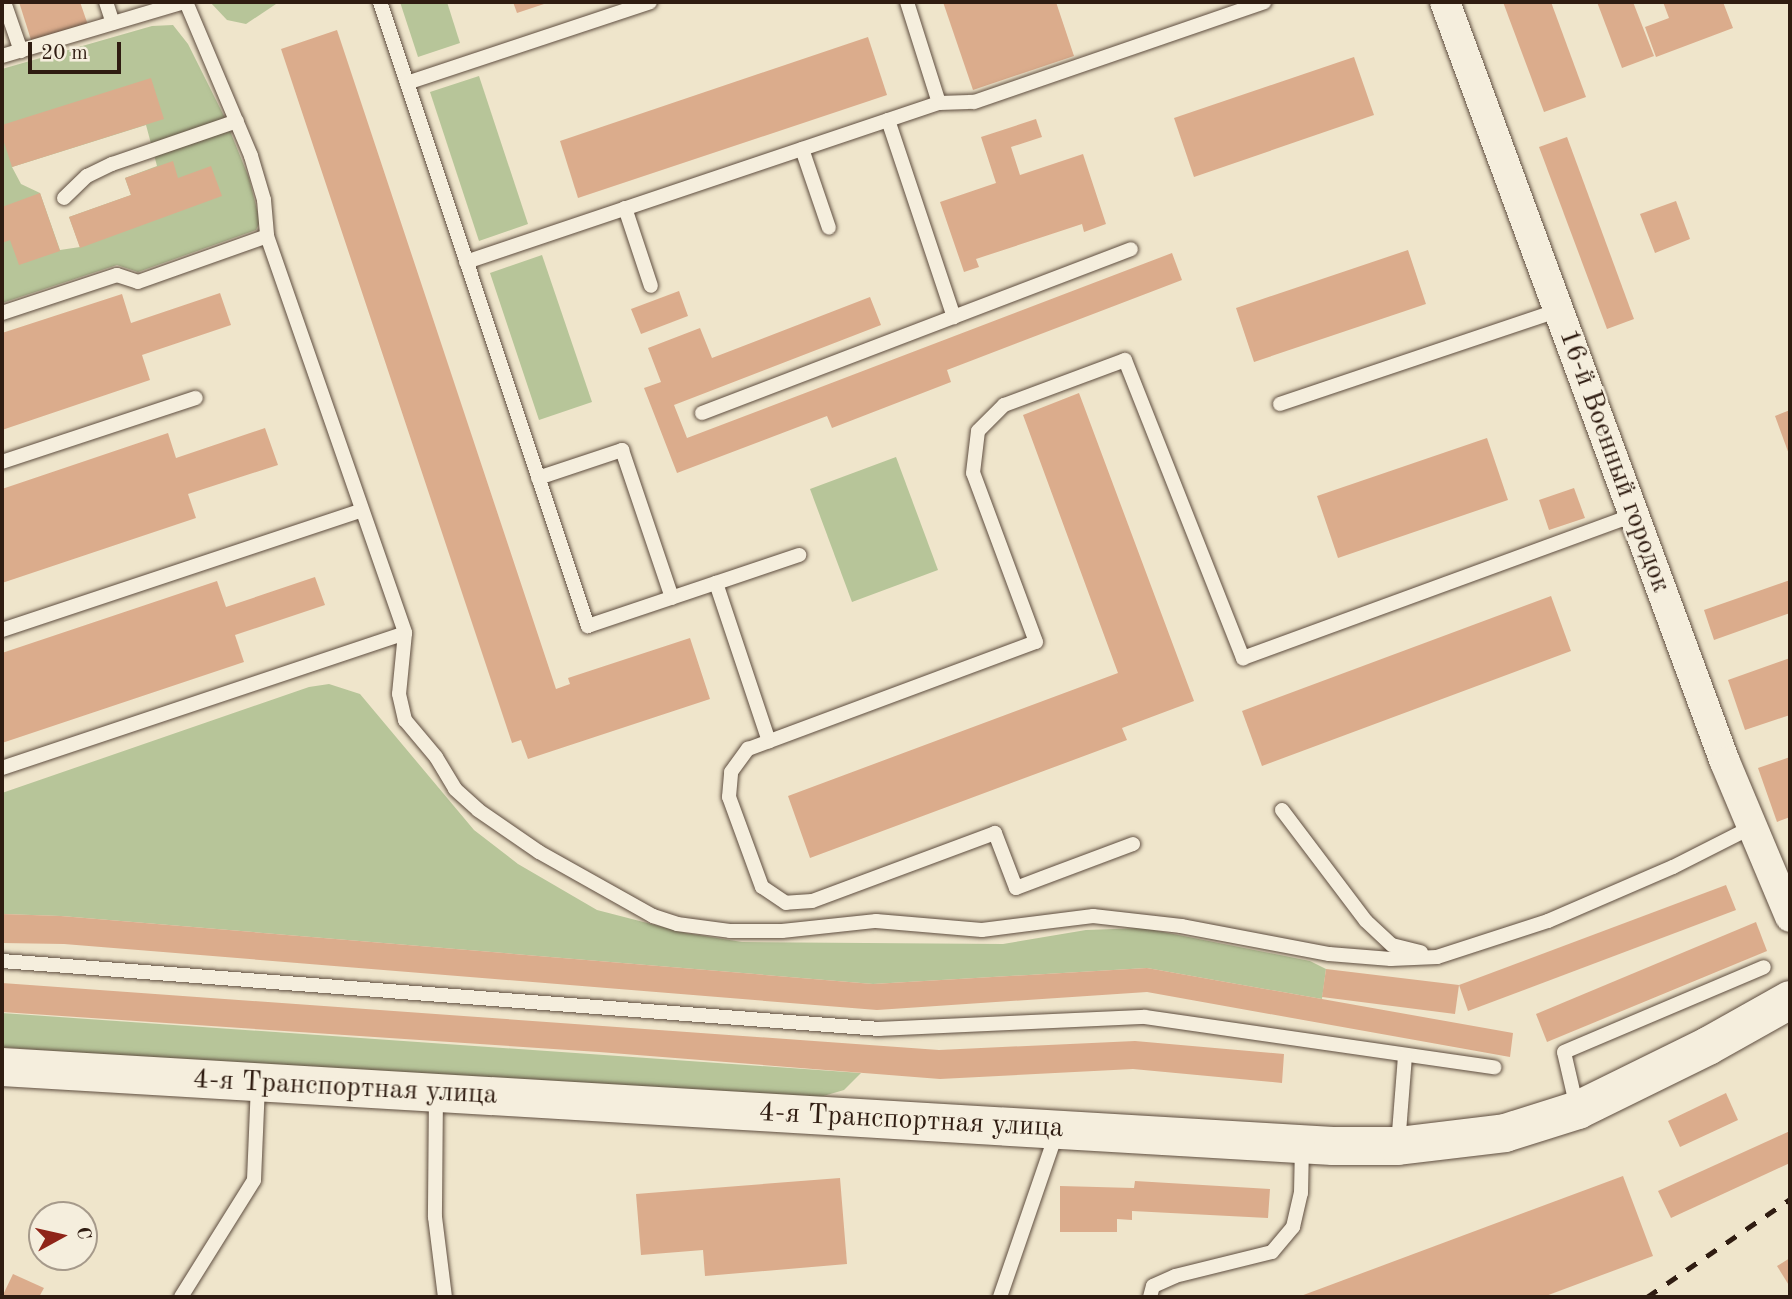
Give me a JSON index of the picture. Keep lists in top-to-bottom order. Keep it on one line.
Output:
{"streets":{"main road":["4-я Транспортная улица"],"street":["16-й Военный городок"]},"scale_bar":"20 m","north":"right"}
